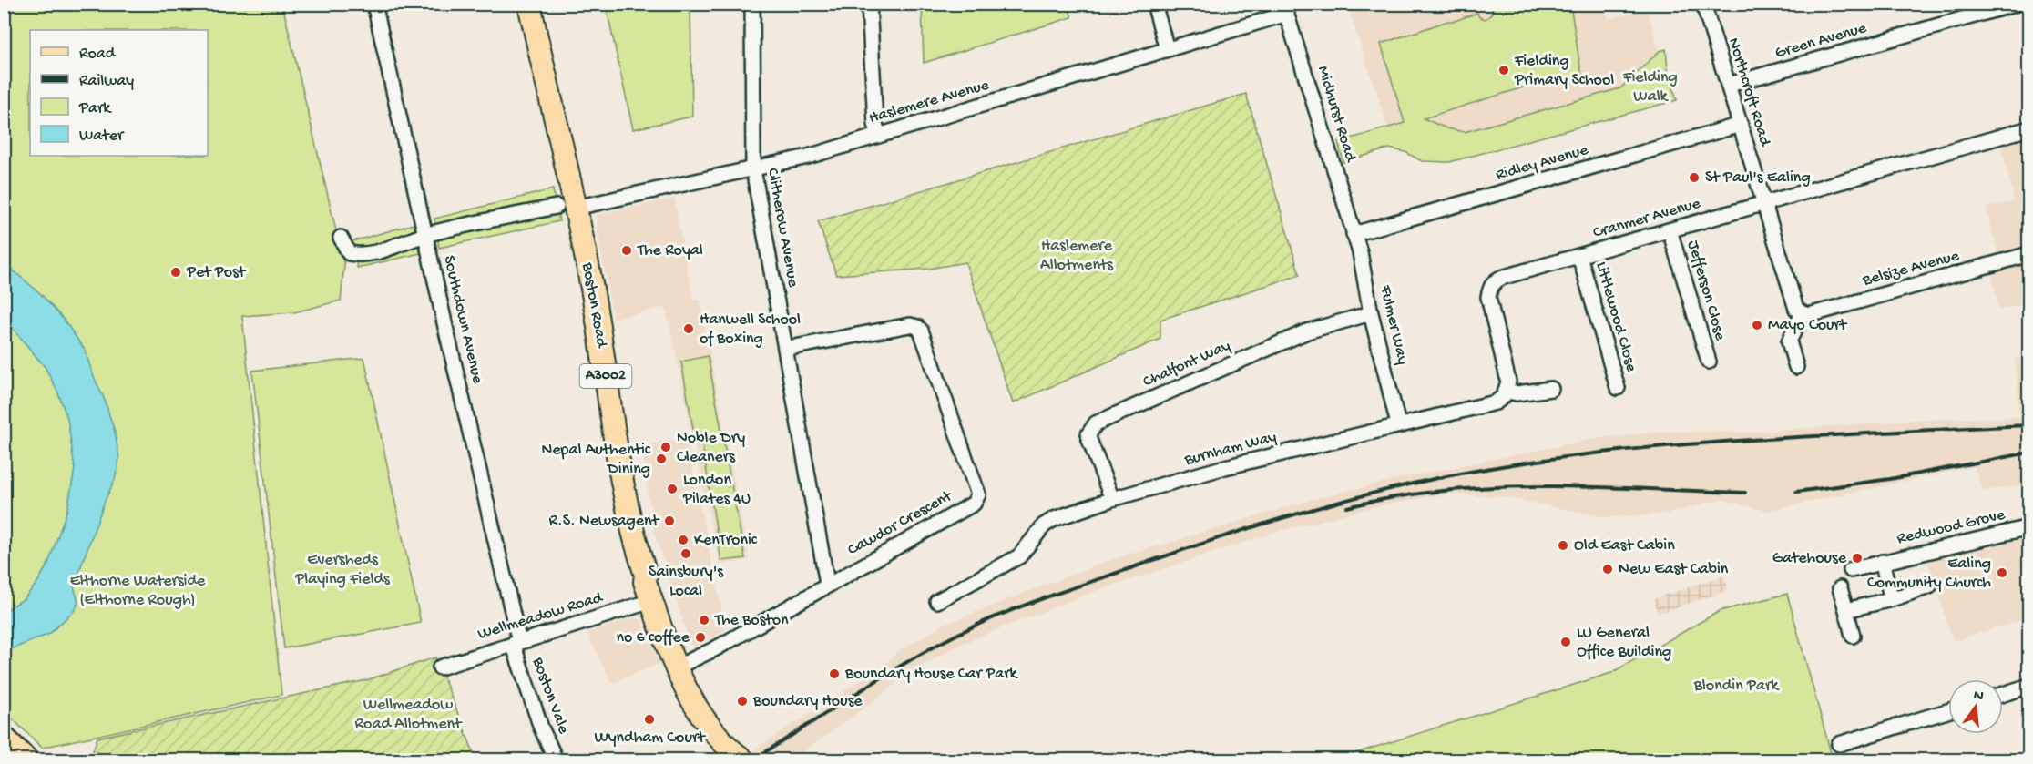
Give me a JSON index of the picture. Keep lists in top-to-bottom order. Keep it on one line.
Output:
{"streets":{"main road":["Boston Road","A3002"],"street":["Green Avenue","Northcroft Road","Haslemere Avenue","Midhurst Road","Ridley Avenue","Cranmer Avenue","Clitherow Avenue","Belsize Avenue","Jefferson Close","Littlewood Close","Southdown Avenue","Fulmer Way","Chalfont Way","Burnham Way","Cawdor Crescent","Redwood Grove","Wellmeadow Road","Boston Vale"]},"crossings":[["Green Avenue","Northcroft Road"],["Northcroft Road","Ridley Avenue"],["Northcroft Road","Cranmer Avenue"],["Northcroft Road","Belsize Avenue"],["Haslemere Avenue","Midhurst Road"],["Haslemere Avenue","Clitherow Avenue"],["Haslemere Avenue","Boston Road"],["Haslemere Avenue","Southdown Avenue"],["Midhurst Road","Ridley Avenue"],["Midhurst Road","Fulmer Way"],["Ridley Avenue","Fulmer Way"],["Cranmer Avenue","Jefferson Close"],["Cranmer Avenue","Littlewood Close"],["Cranmer Avenue","Burnham Way"],["Clitherow Avenue","Cawdor Crescent"],["Boston Road","A3002"],["Boston Road","Cawdor Crescent"],["Boston Road","Wellmeadow Road"],["Southdown Avenue","Wellmeadow Road"],["Southdown Avenue","Boston Vale"],["Fulmer Way","Chalfont Way"],["Fulmer Way","Burnham Way"],["Chalfont Way","Burnham Way"],["A3002","Cawdor Crescent"],["Wellmeadow Road","Boston Vale"]],"parks":["Fielding Walk","Haslemere Allotments","Eversheds Playing Fields","Elthorne Waterside (Elthorne Rough)","Blondin Park","Wellmeadow Road Allotment"],"places":["Fielding Primary School","St Paul's Ealing","The Royal","Pet Post","Mayo Court","Hanwell School of Boxing","Noble Dry Cleaners","Nepal Authentic Dining","London Pilates 4U","R.S. Newsagent","KenTronic","Old East Cabin","Sainsbury's Local","Gatehouse","New East Cabin","Ealing Community Church","The Boston","no 6 coffee","LU General Office Building","Boundary House Car Park","Boundary House","Wyndham Court"],"legend":["Road","Railway","Park","Water"],"north":"top"}
